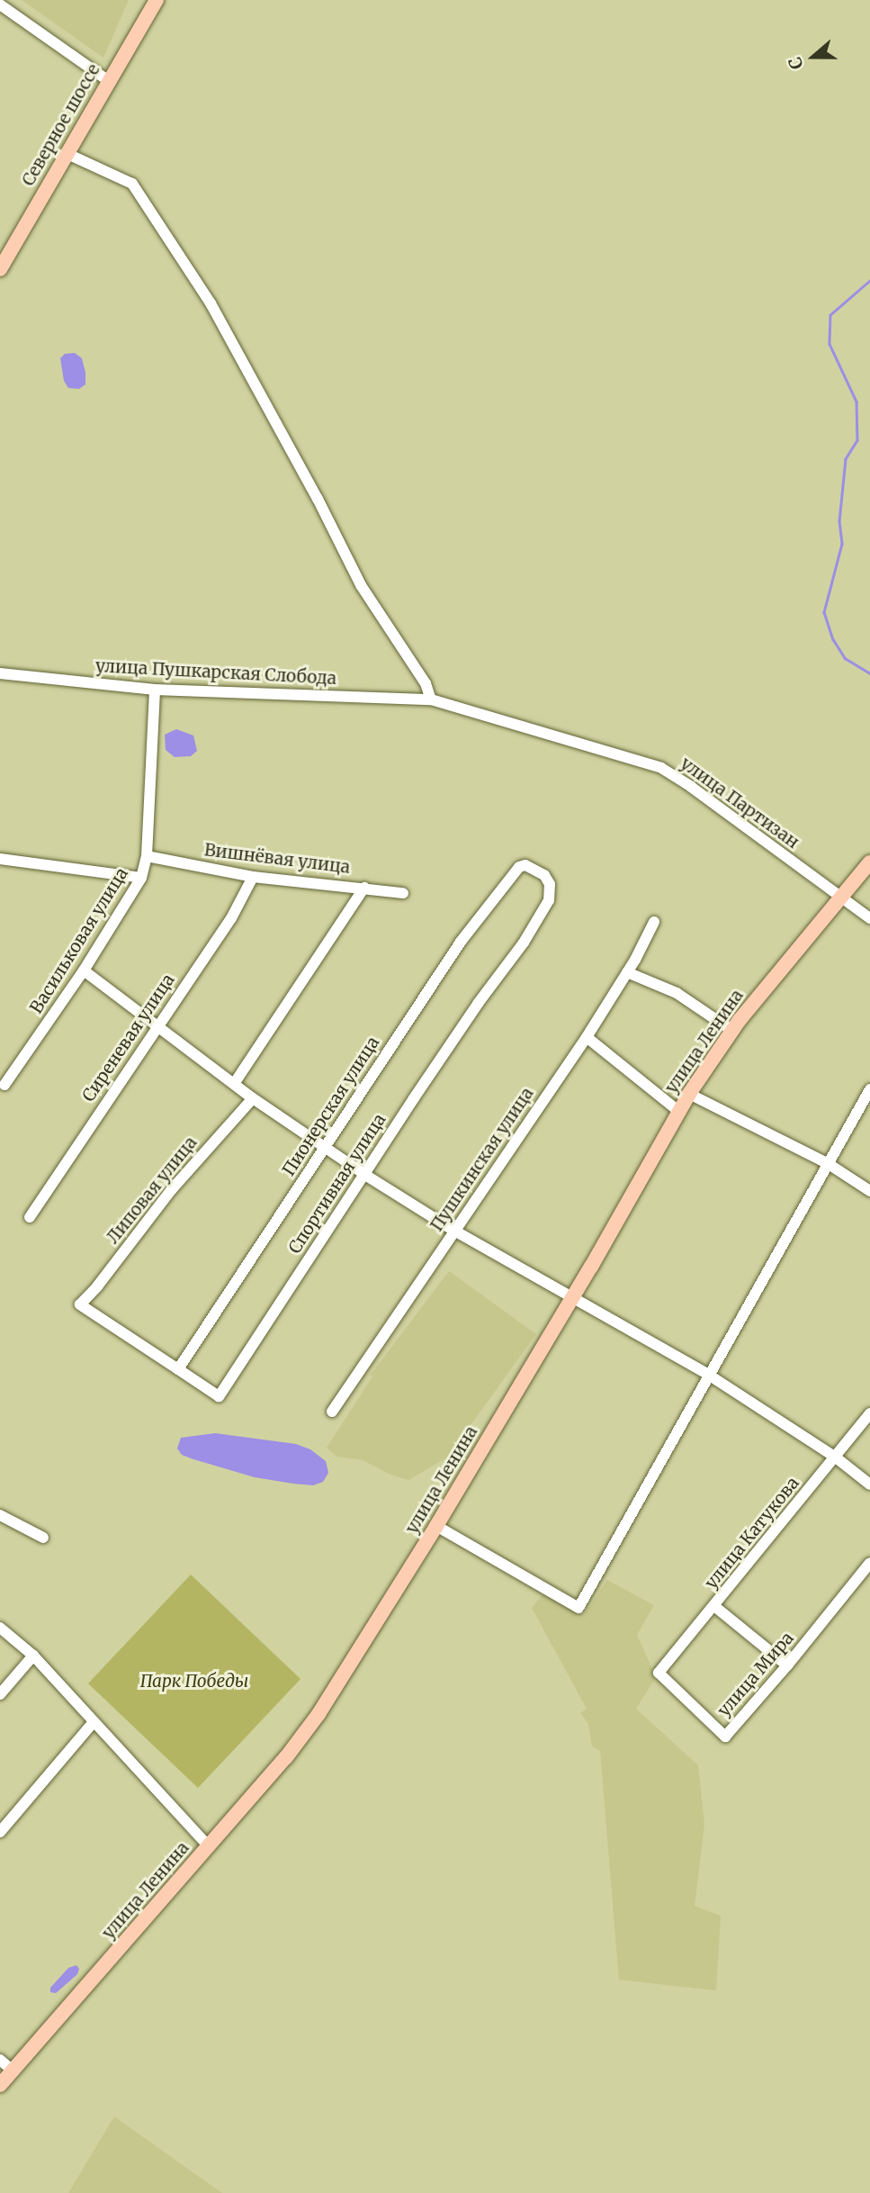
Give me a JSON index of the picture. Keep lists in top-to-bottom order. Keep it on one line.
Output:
{"streets":{"main road":["Северное шоссе","улица Ленина"],"street":["улица Пушкарская Слобода","улица Партизан","Вишнёвая улица","Васильковая улица","Сиреневая улица","Пионерская улица","Пушкинская улица","Спортивная улица","Липовая улица","улица Катукова","улица Мира"]},"crossings":[["улица Пушкарская Слобода","улица Партизан"],["улица Пушкарская Слобода","Васильковая улица"],["улица Партизан","улица Ленина"],["Вишнёвая улица","Васильковая улица"],["Вишнёвая улица","Сиреневая улица"],["Пионерская улица","Спортивная улица"],["Спортивная улица","Липовая улица"],["улица Катукова","улица Мира"]],"parks":["Парк Победы"],"north":"left"}
